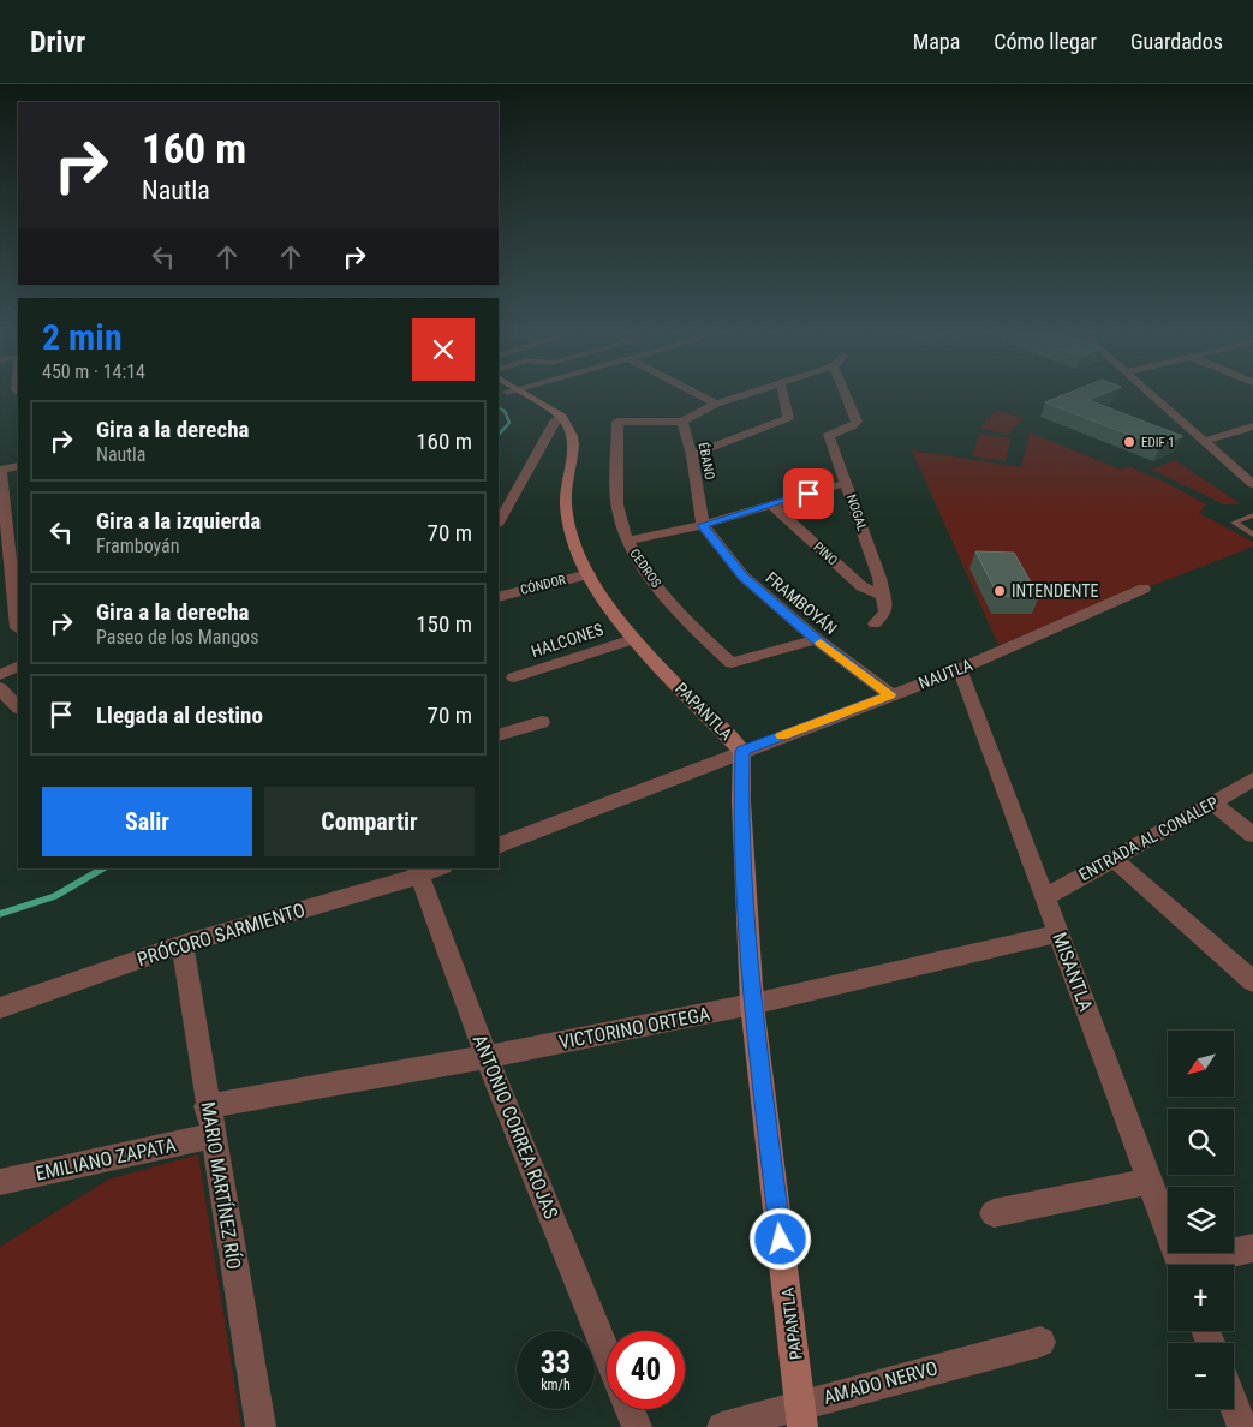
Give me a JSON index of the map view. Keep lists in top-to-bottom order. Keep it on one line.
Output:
{"streets":{"street":["ÉBANO","NOGAL","PINO","CEDROS","CÓNDOR","FRAMBOYÁN","HALCONES","NAUTLA","PAPANTLA","ENTRADA AL CONALEP","PRÓCORO SARMIENTO","MISANTLA","VICTORINO ORTEGA","ANTONIO CORREA ROJAS","EMILIANO ZAPATA","MARIO MARTÍNEZ RÍO","AMADO NERVO"]},"crossings":[["ÉBANO","CEDROS"],["ÉBANO","FRAMBOYÁN"],["NOGAL","PINO"],["CEDROS","FRAMBOYÁN"],["CÓNDOR","PAPANTLA"],["FRAMBOYÁN","NAUTLA"],["HALCONES","PAPANTLA"],["NAUTLA","PAPANTLA"],["NAUTLA","MISANTLA"],["PAPANTLA","VICTORINO ORTEGA"],["PAPANTLA","AMADO NERVO"],["ENTRADA AL CONALEP","MISANTLA"],["PRÓCORO SARMIENTO","ANTONIO CORREA ROJAS"],["PRÓCORO SARMIENTO","MARIO MARTÍNEZ RÍO"],["MISANTLA","VICTORINO ORTEGA"],["VICTORINO ORTEGA","ANTONIO CORREA ROJAS"],["VICTORINO ORTEGA","MARIO MARTÍNEZ RÍO"],["EMILIANO ZAPATA","MARIO MARTÍNEZ RÍO"]],"places":["EDIF 1","INTENDENTE"],"north":"bottom left","page":{"header":"Drivr","nav":["Mapa","Cómo llegar","Guardados"],"turn":["160 m","Nautla"],"heading":["2 min","450 m · 14:14"],"list":[{"name":"Gira a la derecha","note":"Nautla","value":"160 m"},{"name":"Gira a la izquierda","note":"Framboyán","value":"70 m"},{"name":"Gira a la derecha","note":"Paseo de los Mangos","value":"150 m"},{"name":"Llegada al destino","value":"70 m"}],"buttons":["Salir","Compartir"],"map_buttons":["+","−"],"speed":"33 km/h","limit":"40"}}
